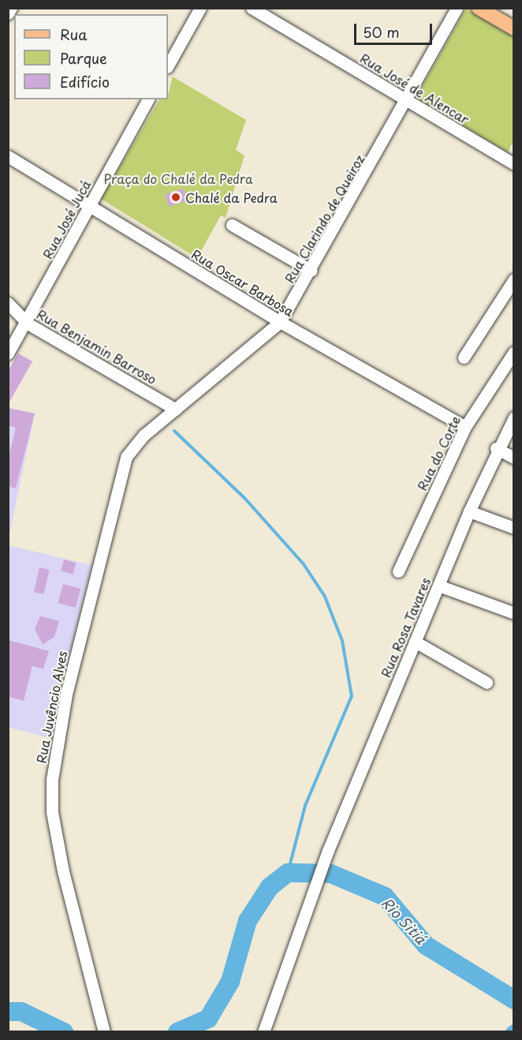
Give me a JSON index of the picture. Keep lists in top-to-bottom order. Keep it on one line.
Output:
{"streets":{"street":["Rua José de Alencar","Rua Clarindo de Queiroz","Rua José Jucá","Rua Oscar Barbosa","Rua Benjamin Barroso","Rua do Corte","Rua Rosa Tavares","Rua Juvêncio Alves"]},"crossings":[["Rua José de Alencar","Rua Clarindo de Queiroz"],["Rua Clarindo de Queiroz","Rua Oscar Barbosa"],["Rua Clarindo de Queiroz","Rua Benjamin Barroso"],["Rua Clarindo de Queiroz","Rua Juvêncio Alves"],["Rua José Jucá","Rua Oscar Barbosa"],["Rua José Jucá","Rua Benjamin Barroso"],["Rua Oscar Barbosa","Rua do Corte"],["Rua Benjamin Barroso","Rua Juvêncio Alves"]],"water":["Rio Sitiá"],"parks":["Praça do Chalé da Pedra"],"places":["Chalé da Pedra"],"legend":["Rua","Parque","Edifício"],"scale_bar":"50 m"}
